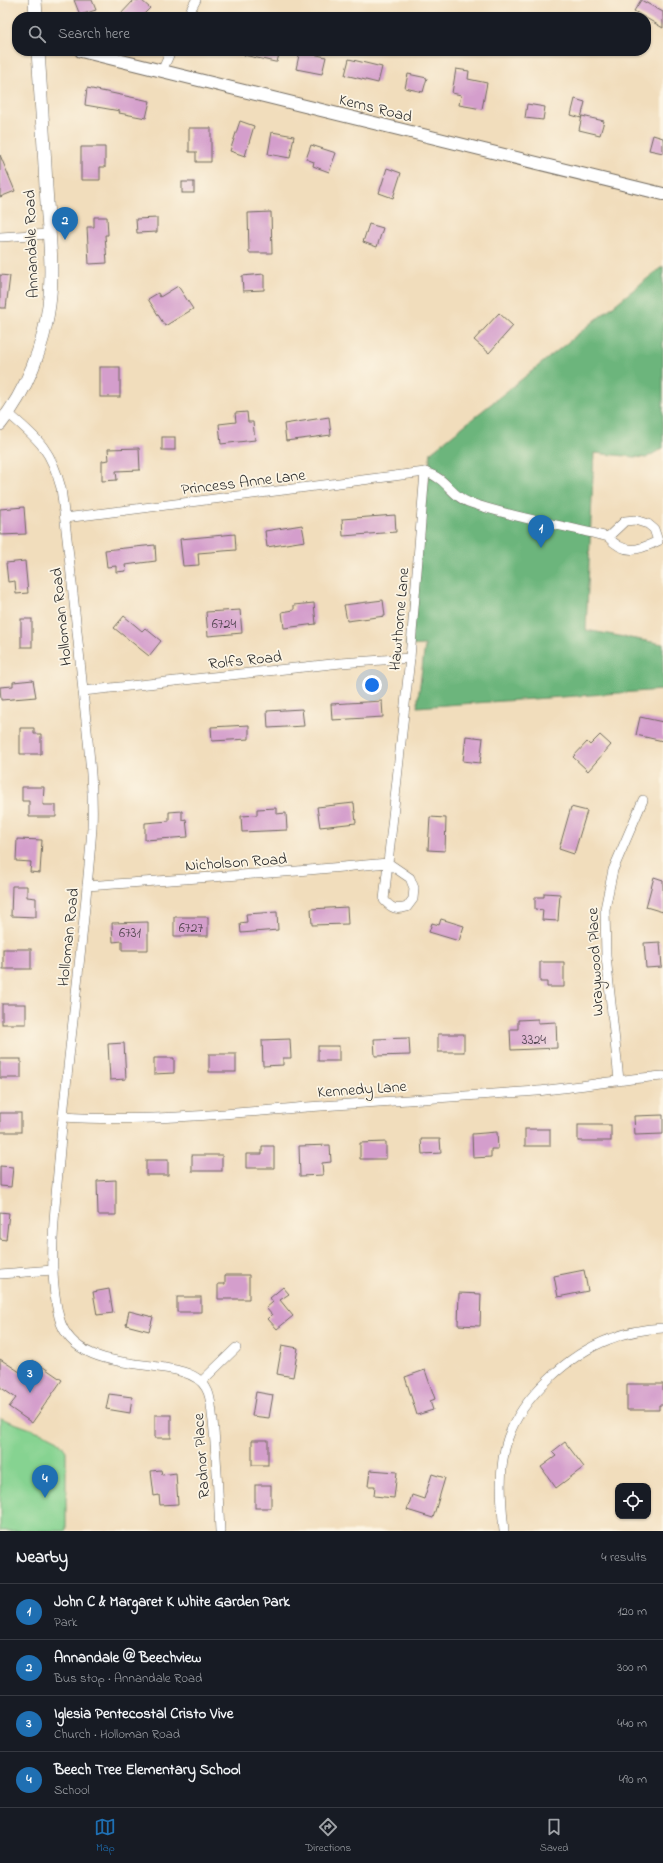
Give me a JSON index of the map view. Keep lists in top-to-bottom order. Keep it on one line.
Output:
{"streets":{"main road":["Annandale Road"],"street":["Kerns Road","Princess Anne Lane","Holloman Road","Hawthorne Lane","Rolfs Road","Nicholson Road","Wraywood Place","Kennedy Lane","Radnor Place"]},"crossings":[["Annandale Road","Holloman Road"],["Princess Anne Lane","Holloman Road"],["Princess Anne Lane","Hawthorne Lane"],["Holloman Road","Rolfs Road"],["Holloman Road","Nicholson Road"],["Holloman Road","Kennedy Lane"],["Holloman Road","Radnor Place"],["Hawthorne Lane","Rolfs Road"],["Hawthorne Lane","Nicholson Road"],["Wraywood Place","Kennedy Lane"]],"house_numbers":["6724","6727","6731","3324"],"page":{"search":"Search here","pins":["2","1","3","4"],"heading":["Nearby","4 results"],"list":[{"mark":"1","name":"John C & Margaret K White Garden Park","note":"Park","value":"120 m"},{"mark":"2","name":"Annandale @ Beechview","note":"Bus stop · Annandale Road","value":"300 m"},{"mark":"3","name":"Iglesia Pentecostal Cristo Vive","note":"Church · Holloman Road","value":"440 m"},{"mark":"4","name":"Beech Tree Elementary School","note":"School","value":"490 m"}],"nav":["Map","Directions","Saved"]}}
